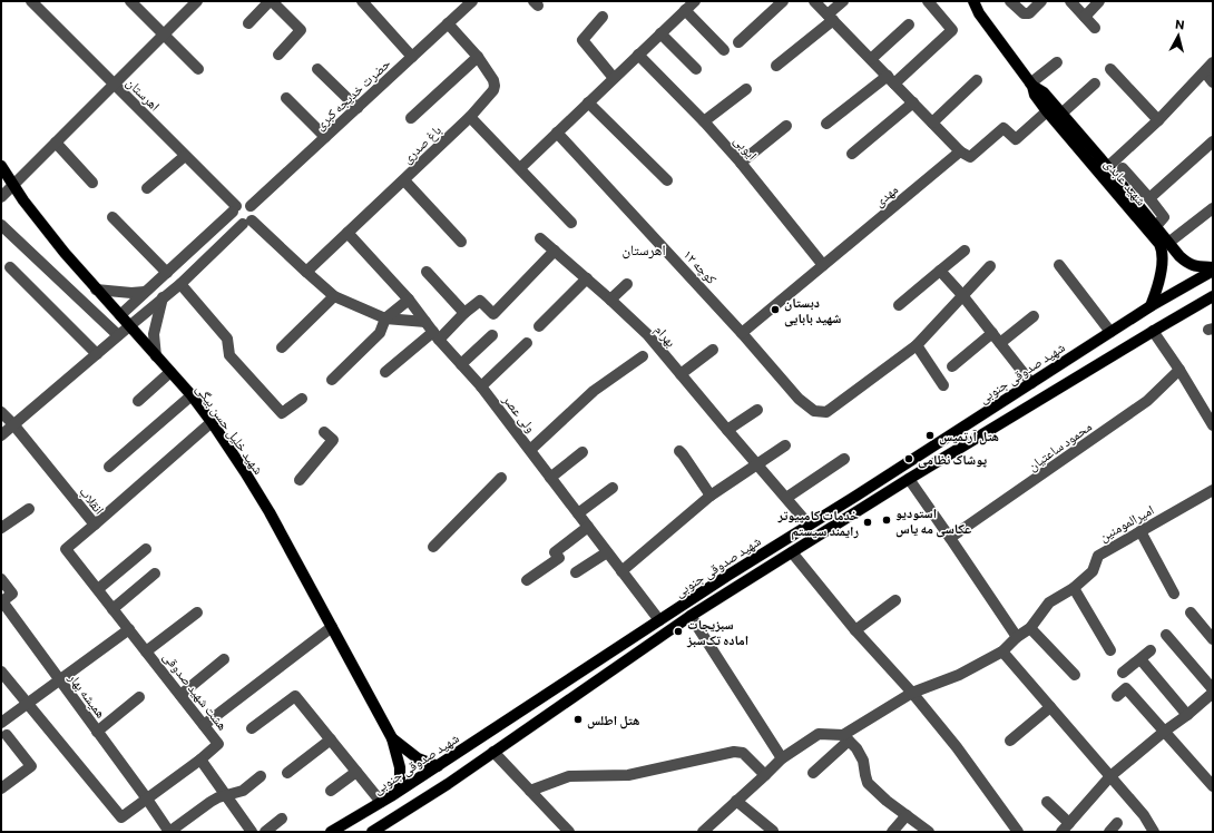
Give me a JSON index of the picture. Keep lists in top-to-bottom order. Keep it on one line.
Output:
{"streets":{"main road":["شهید عابدی","شهید صدوقی جنوبی","شهید خلیل حسن بیگی"],"street":["اهرستان","حضرت خدیجه کبری","باغ صدری","ایوبی","مهدی","کوچه ۱۲","بهرام","ولی عصر","محمود ساعتیان","انقلاب","امیرالمومنین","هشت شهید صدوقی","همیشه بهار"]},"crossings":[["اهرستان","حضرت خدیجه کبری"],["حضرت خدیجه کبری","باغ صدری"],["باغ صدری","ولی عصر"],["ایوبی","مهدی"],["شهید عابدی","شهید صدوقی جنوبی"],["مهدی","کوچه ۱۲"],["بهرام","شهید صدوقی جنوبی"],["شهید صدوقی جنوبی","ولی عصر"],["انقلاب","هشت شهید صدوقی"]],"districts":["اهرستان"],"places":["دبستان شهید بابایی","هتل آرتمیس","پوشاک نظامی","استودیو عکاسی مه یاس","خدمات کامپیوتر رایمند سیستم","سبزیجات اماده تک‌سبز","هتل اطلس"],"north":"top"}
